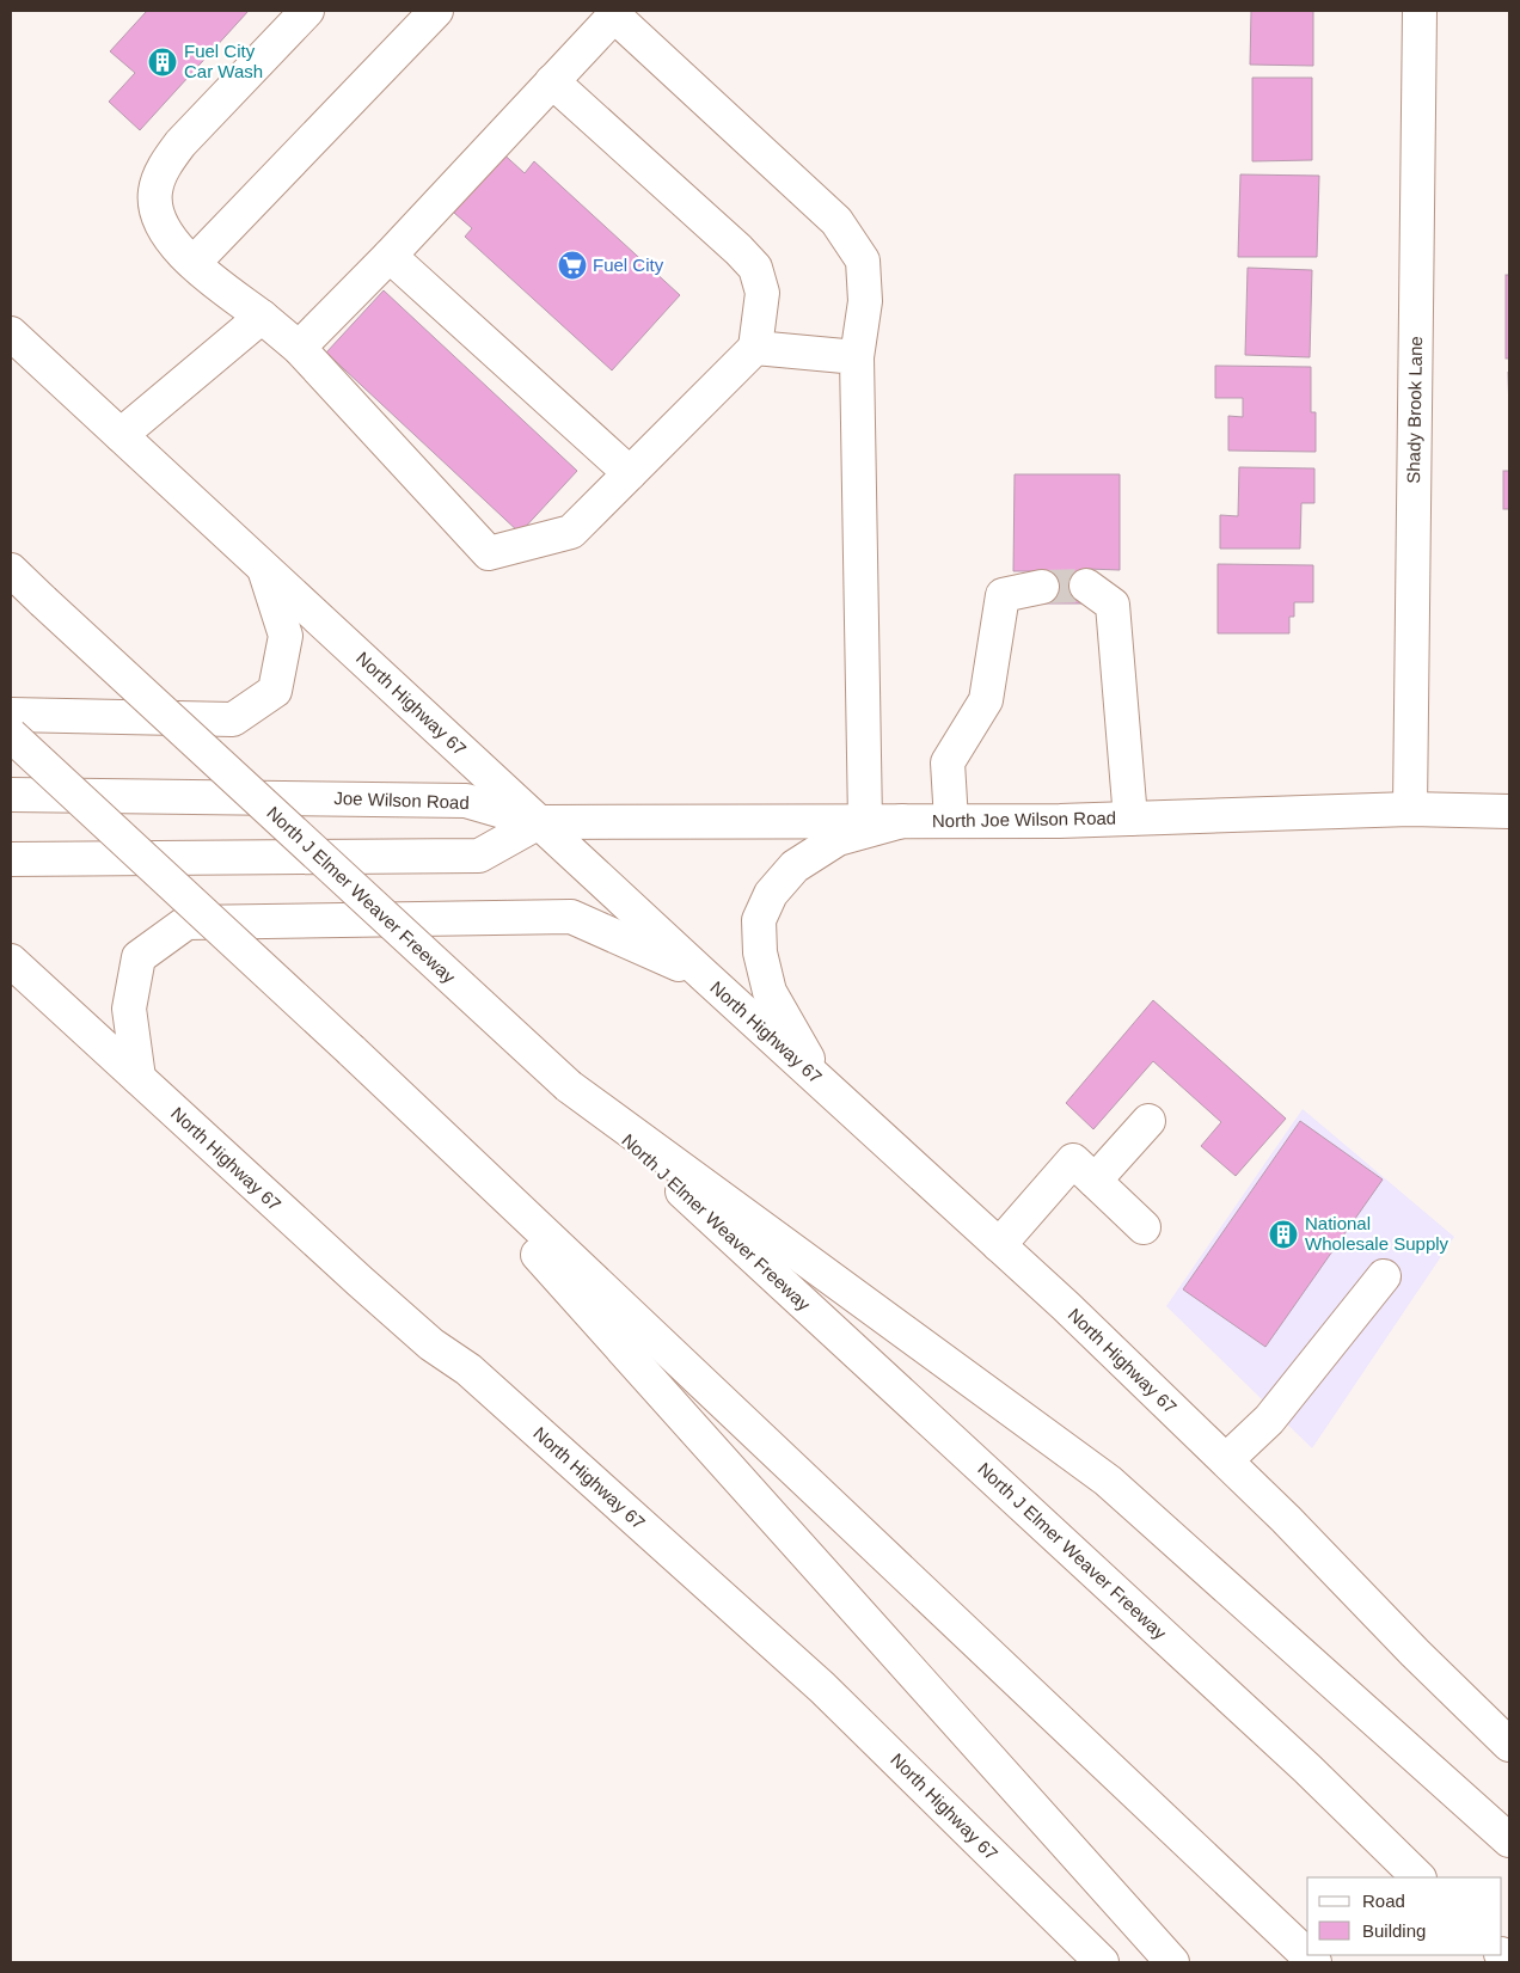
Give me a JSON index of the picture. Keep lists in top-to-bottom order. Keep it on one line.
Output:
{"streets":{"main road":["Shady Brook Lane","North Highway 67","Joe Wilson Road","North Joe Wilson Road","North J Elmer Weaver Freeway"]},"crossings":[["Shady Brook Lane","North Joe Wilson Road"],["North Highway 67","Joe Wilson Road"],["North Highway 67","North Joe Wilson Road"],["Joe Wilson Road","North Joe Wilson Road"]],"places":{"building":["Fuel City Car Wash","National Wholesale Supply"],"supermarket":["Fuel City"]},"legend":["Road","Building"]}
